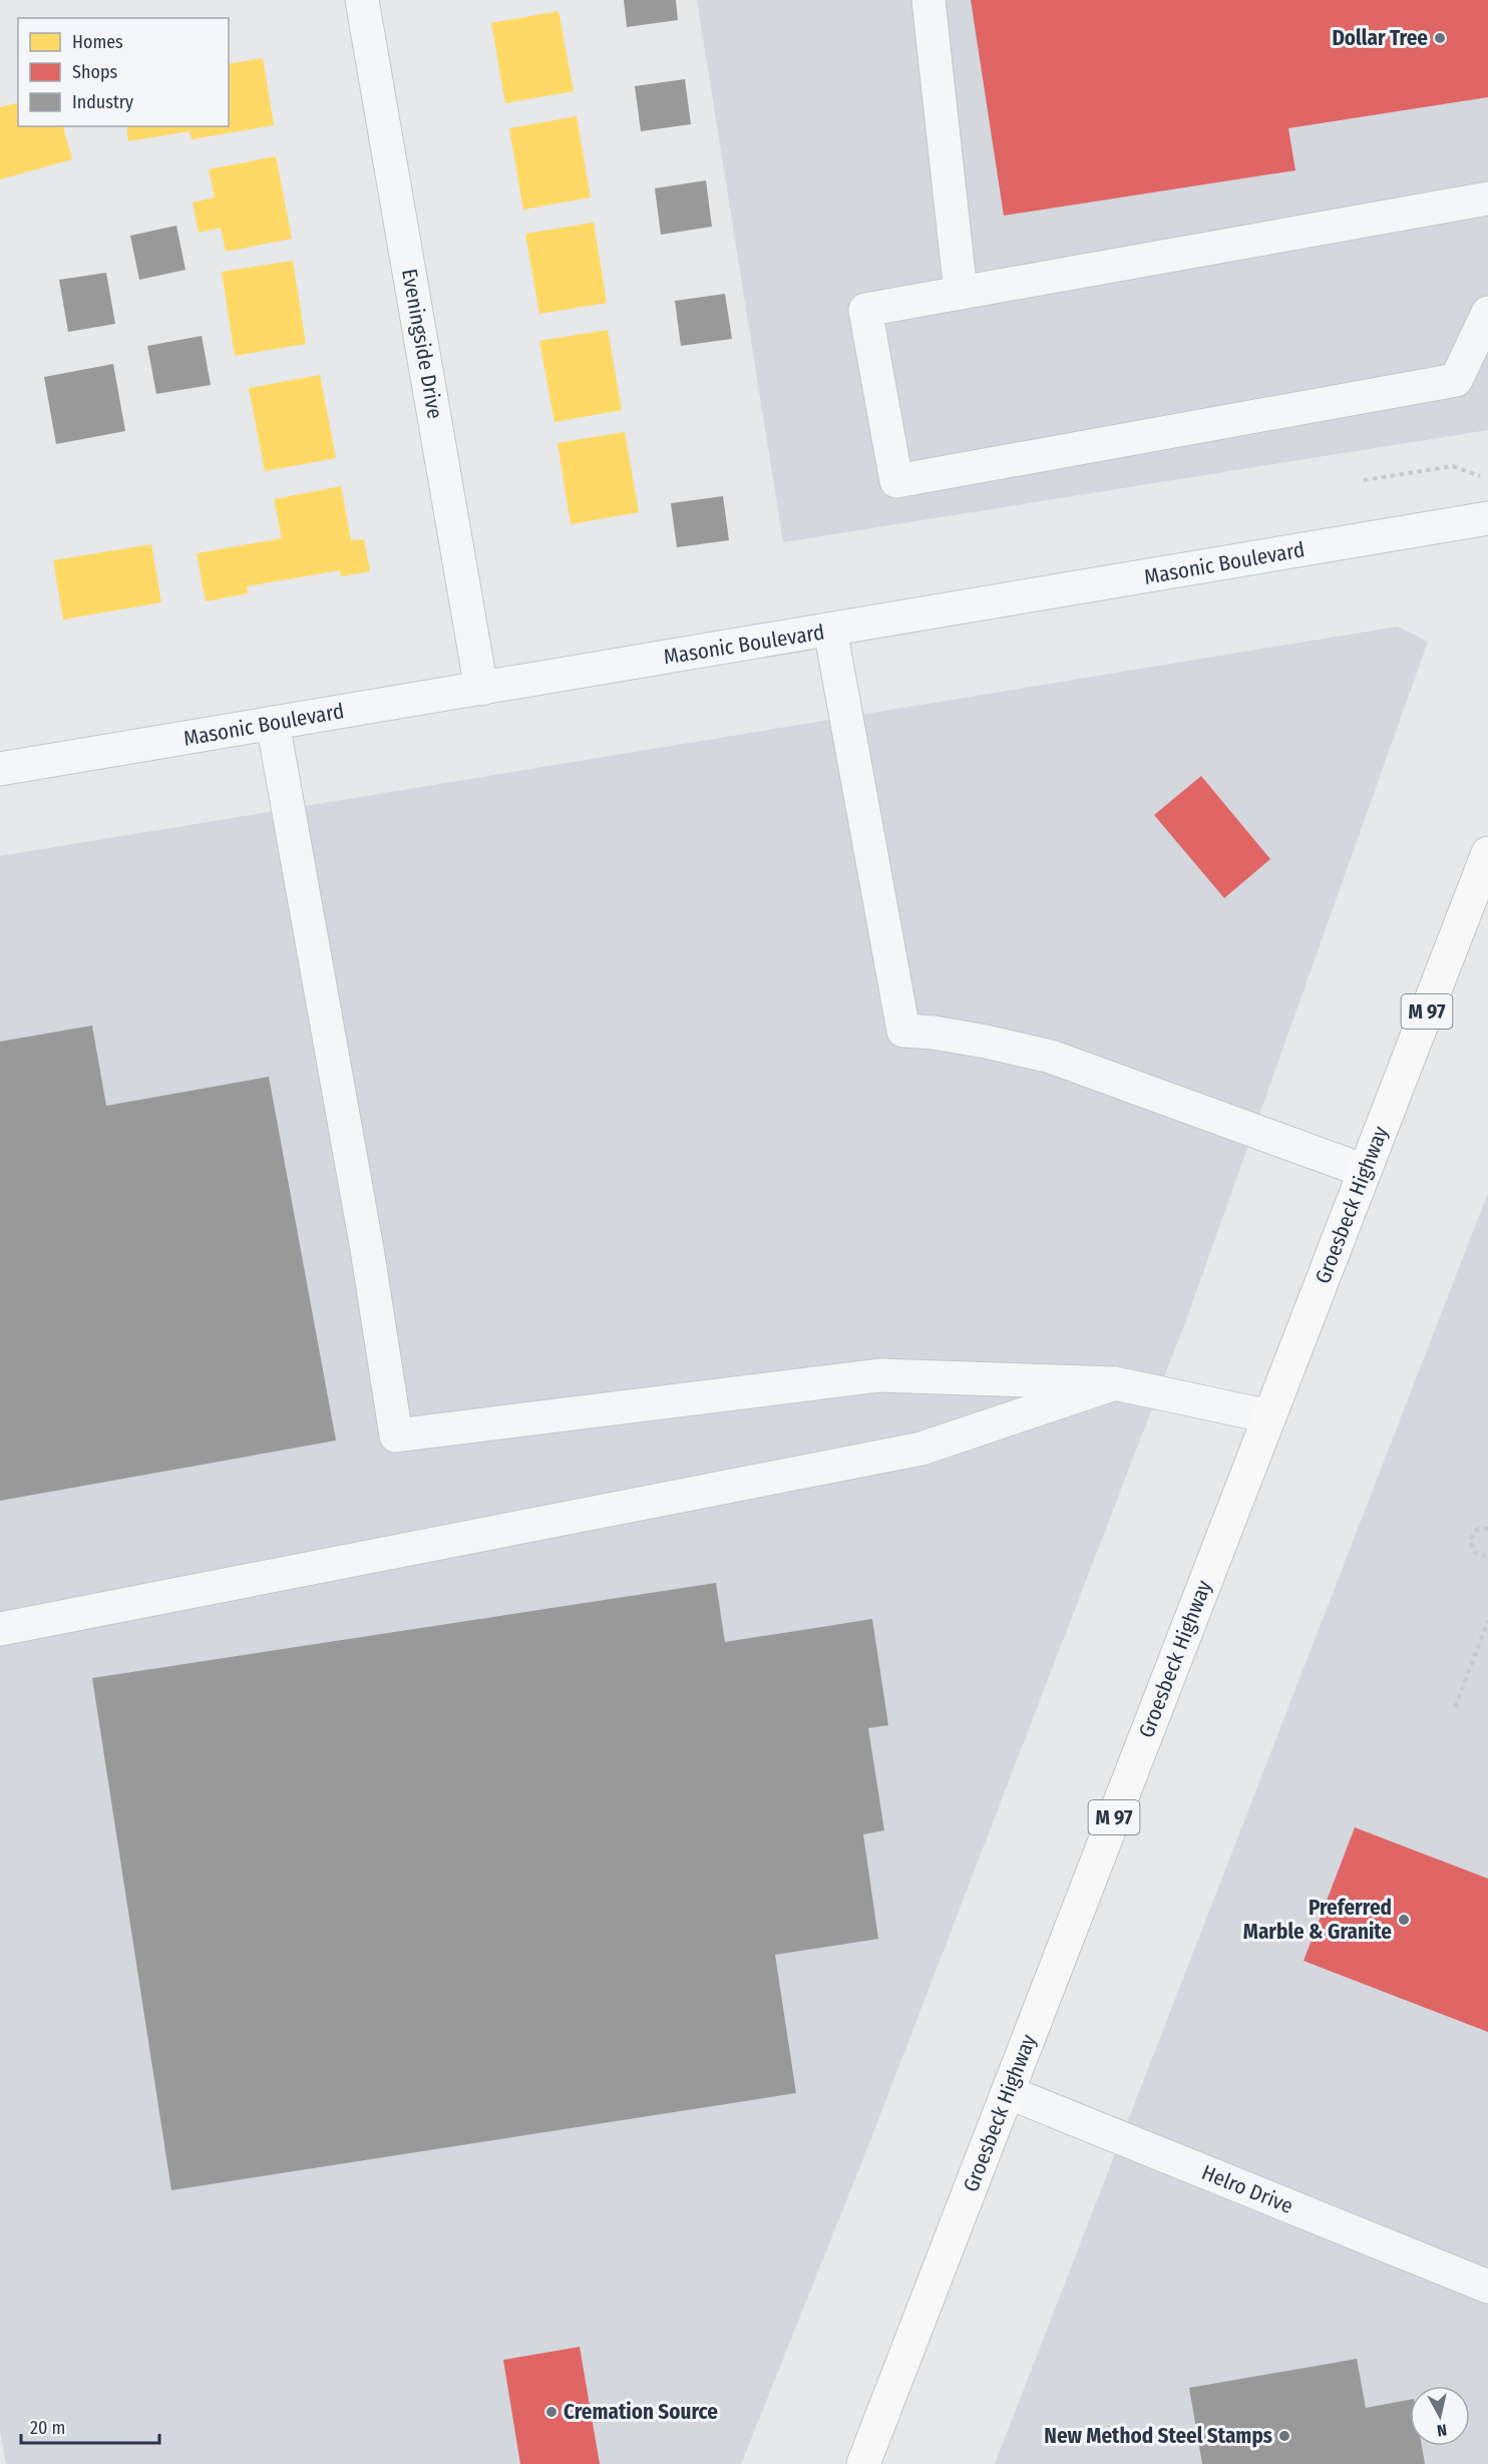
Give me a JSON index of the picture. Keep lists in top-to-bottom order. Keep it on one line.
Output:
{"streets":{"main road":["M 97","Groesbeck Highway"],"street":["Eveningside Drive","Masonic Boulevard","Helro Drive"]},"crossings":[["Eveningside Drive","Masonic Boulevard"],["Groesbeck Highway","Helro Drive"]],"places":["Dollar Tree","Preferred Marble & Granite","Cremation Source","New Method Steel Stamps"],"legend":["Homes","Shops","Industry"],"scale_bar":"20 m","north":"bottom"}
